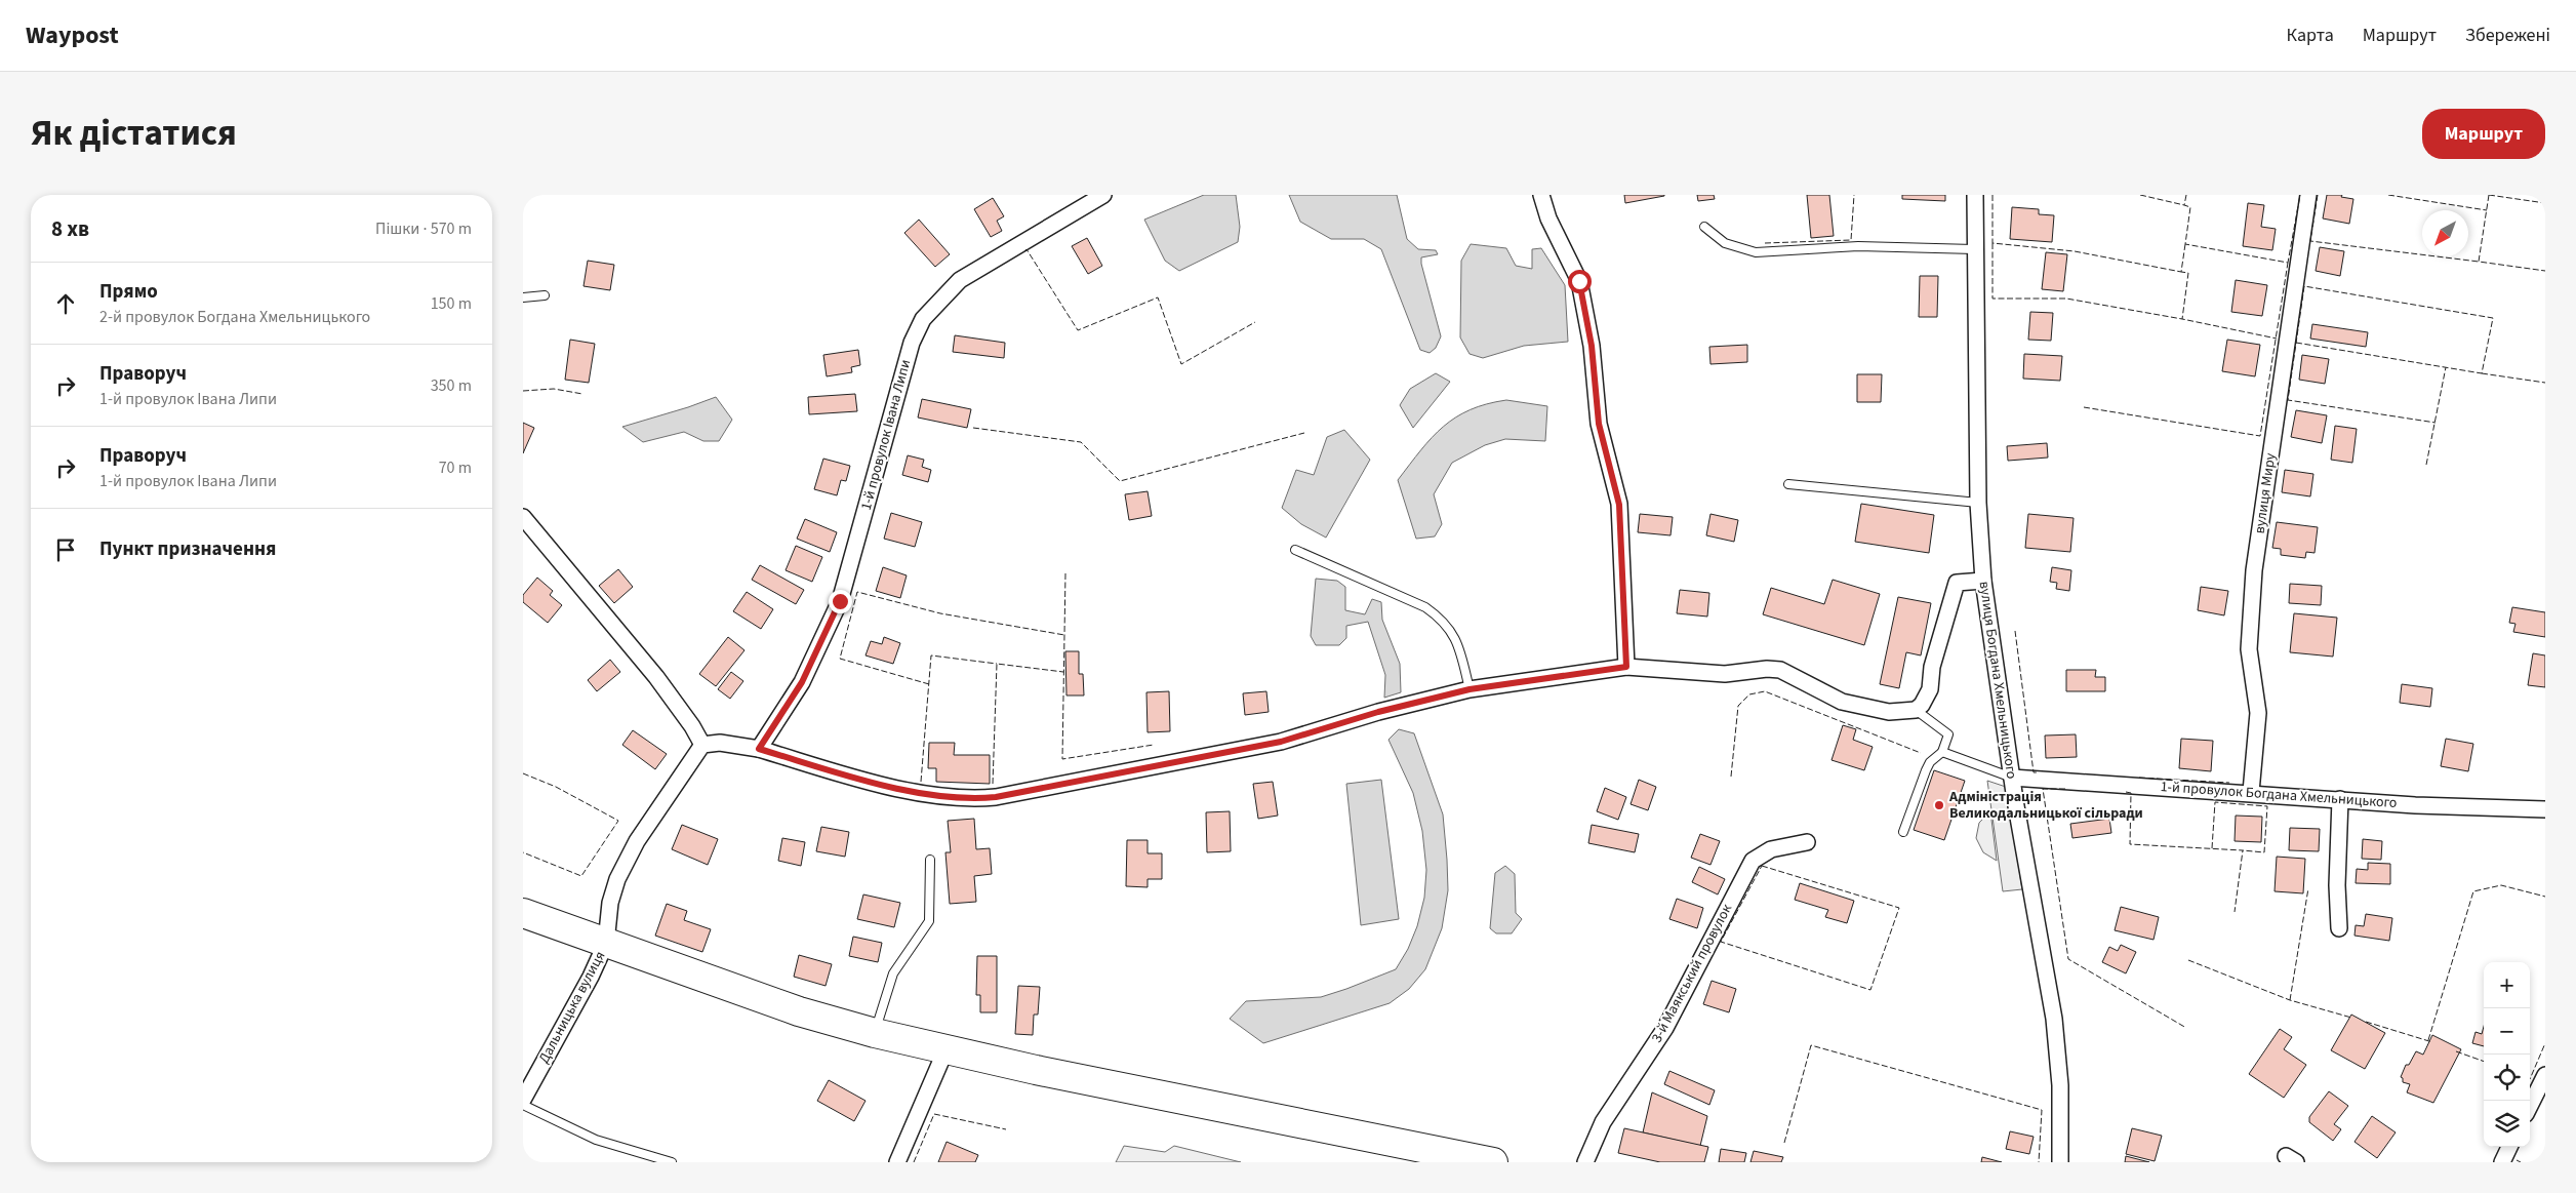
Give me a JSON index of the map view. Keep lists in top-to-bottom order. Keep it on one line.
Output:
{"streets":{"street":["1-й провулок Івана Липи","вулиця Миру","вулиця Богдана Хмельницького","1-й провулок Богдана Хмельницького","3-й Маякський провулок","Дальницька вулиця"]},"crossings":[["вулиця Миру","1-й провулок Богдана Хмельницького"],["вулиця Богдана Хмельницького","1-й провулок Богдана Хмельницького"]],"places":["Адміністрація Великодальницької сільради"],"north":"bottom left","page":{"header":"Waypost","nav":["Карта","Маршрут","Збережені"],"title":"Як дістатися","buttons":"Маршрут","heading":["8 хв","Пішки · 570 m"],"list":[["Прямо","2-й провулок Богдана Хмельницького","150 m"],["Праворуч","1-й провулок Івана Липи","350 m"],["Праворуч","1-й провулок Івана Липи","70 m"],"Пункт призначення"],"map_buttons":["+","−"]}}
